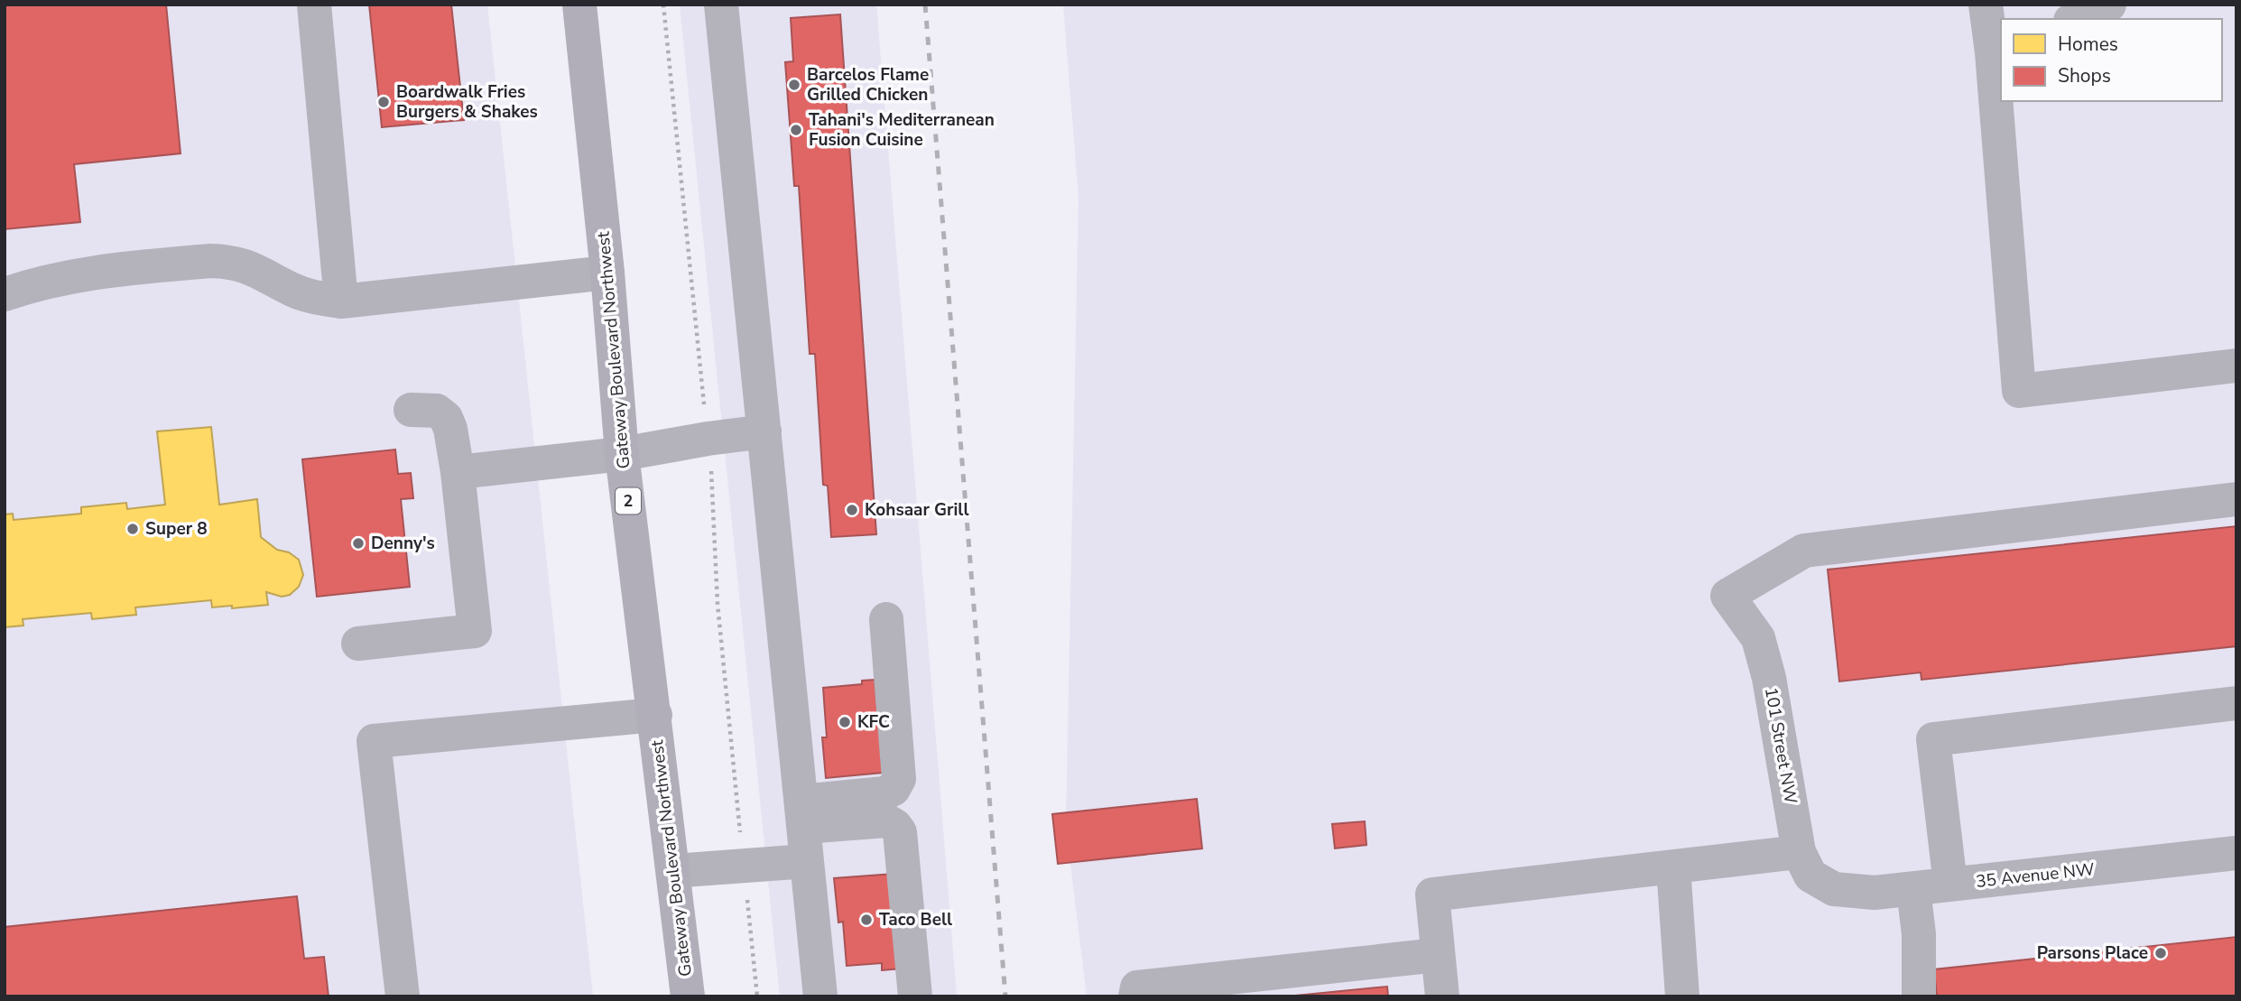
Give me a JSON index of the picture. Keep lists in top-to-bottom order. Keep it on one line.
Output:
{"streets":{"highway":["Gateway Boulevard Northwest","2"],"street":["101 Street NW","35 Avenue NW"]},"crossings":[["101 Street NW","35 Avenue NW"]],"places":["Barcelos Flame Grilled Chicken","Boardwalk Fries Burgers & Shakes","Tahani's Mediterranean Fusion Cuisine","Kohsaar Grill","Super 8","Denny's","KFC","Taco Bell","Parsons Place"],"legend":["Homes","Shops"]}
